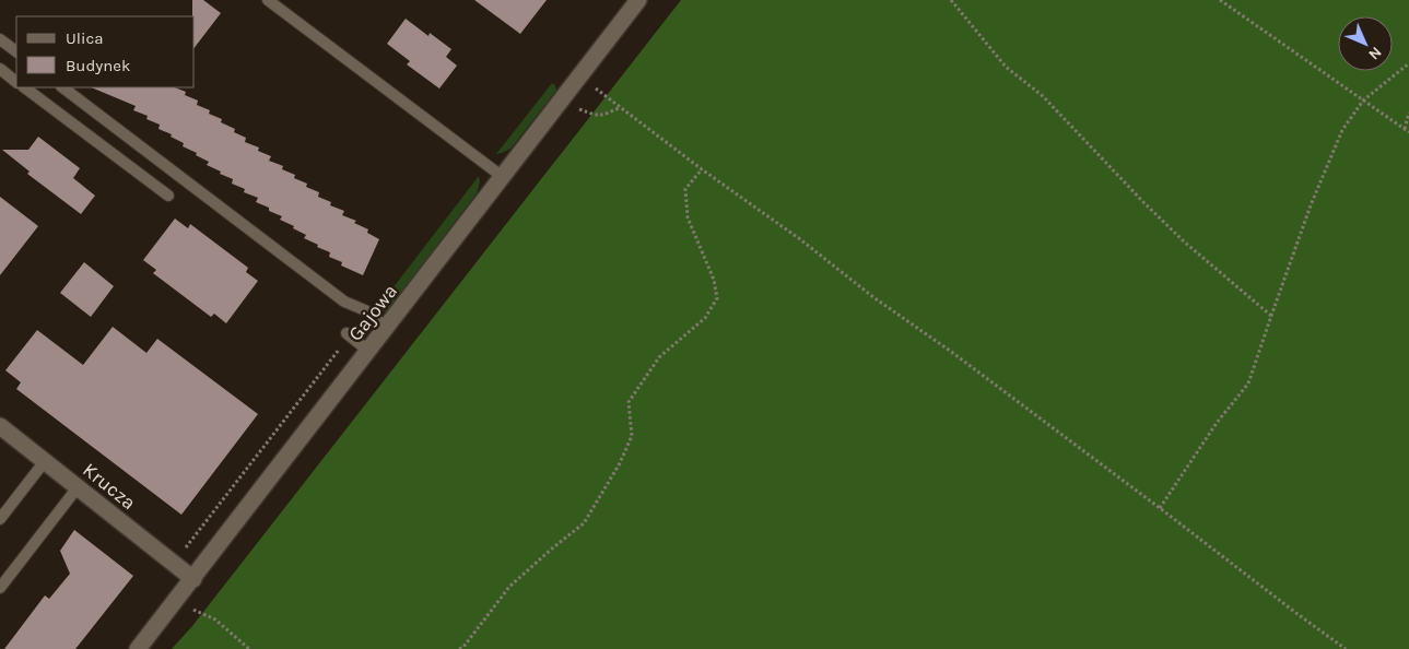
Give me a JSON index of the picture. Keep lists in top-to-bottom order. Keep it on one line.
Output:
{"streets":{"street":["Gajowa","Krucza"]},"crossings":[["Gajowa","Krucza"]],"legend":["Ulica","Budynek"],"north":"bottom right"}
